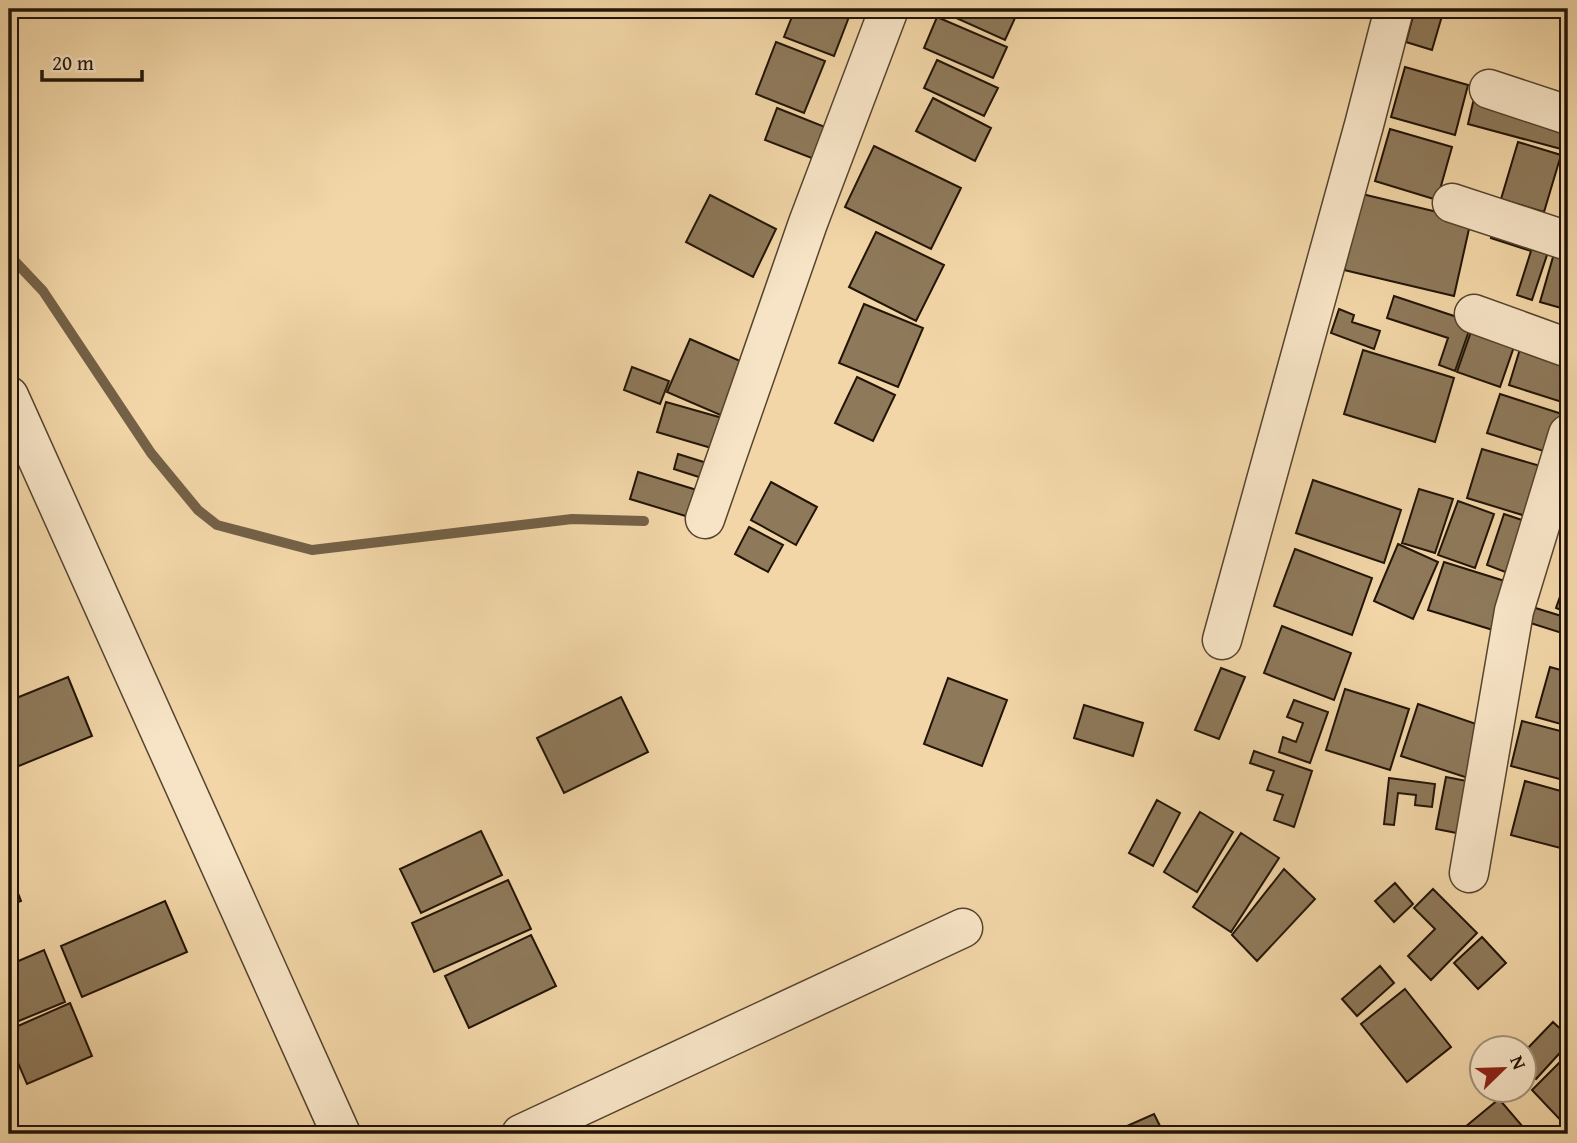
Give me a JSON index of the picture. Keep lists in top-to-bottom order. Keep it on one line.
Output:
{"scale_bar":"20 m","north":"top right"}
